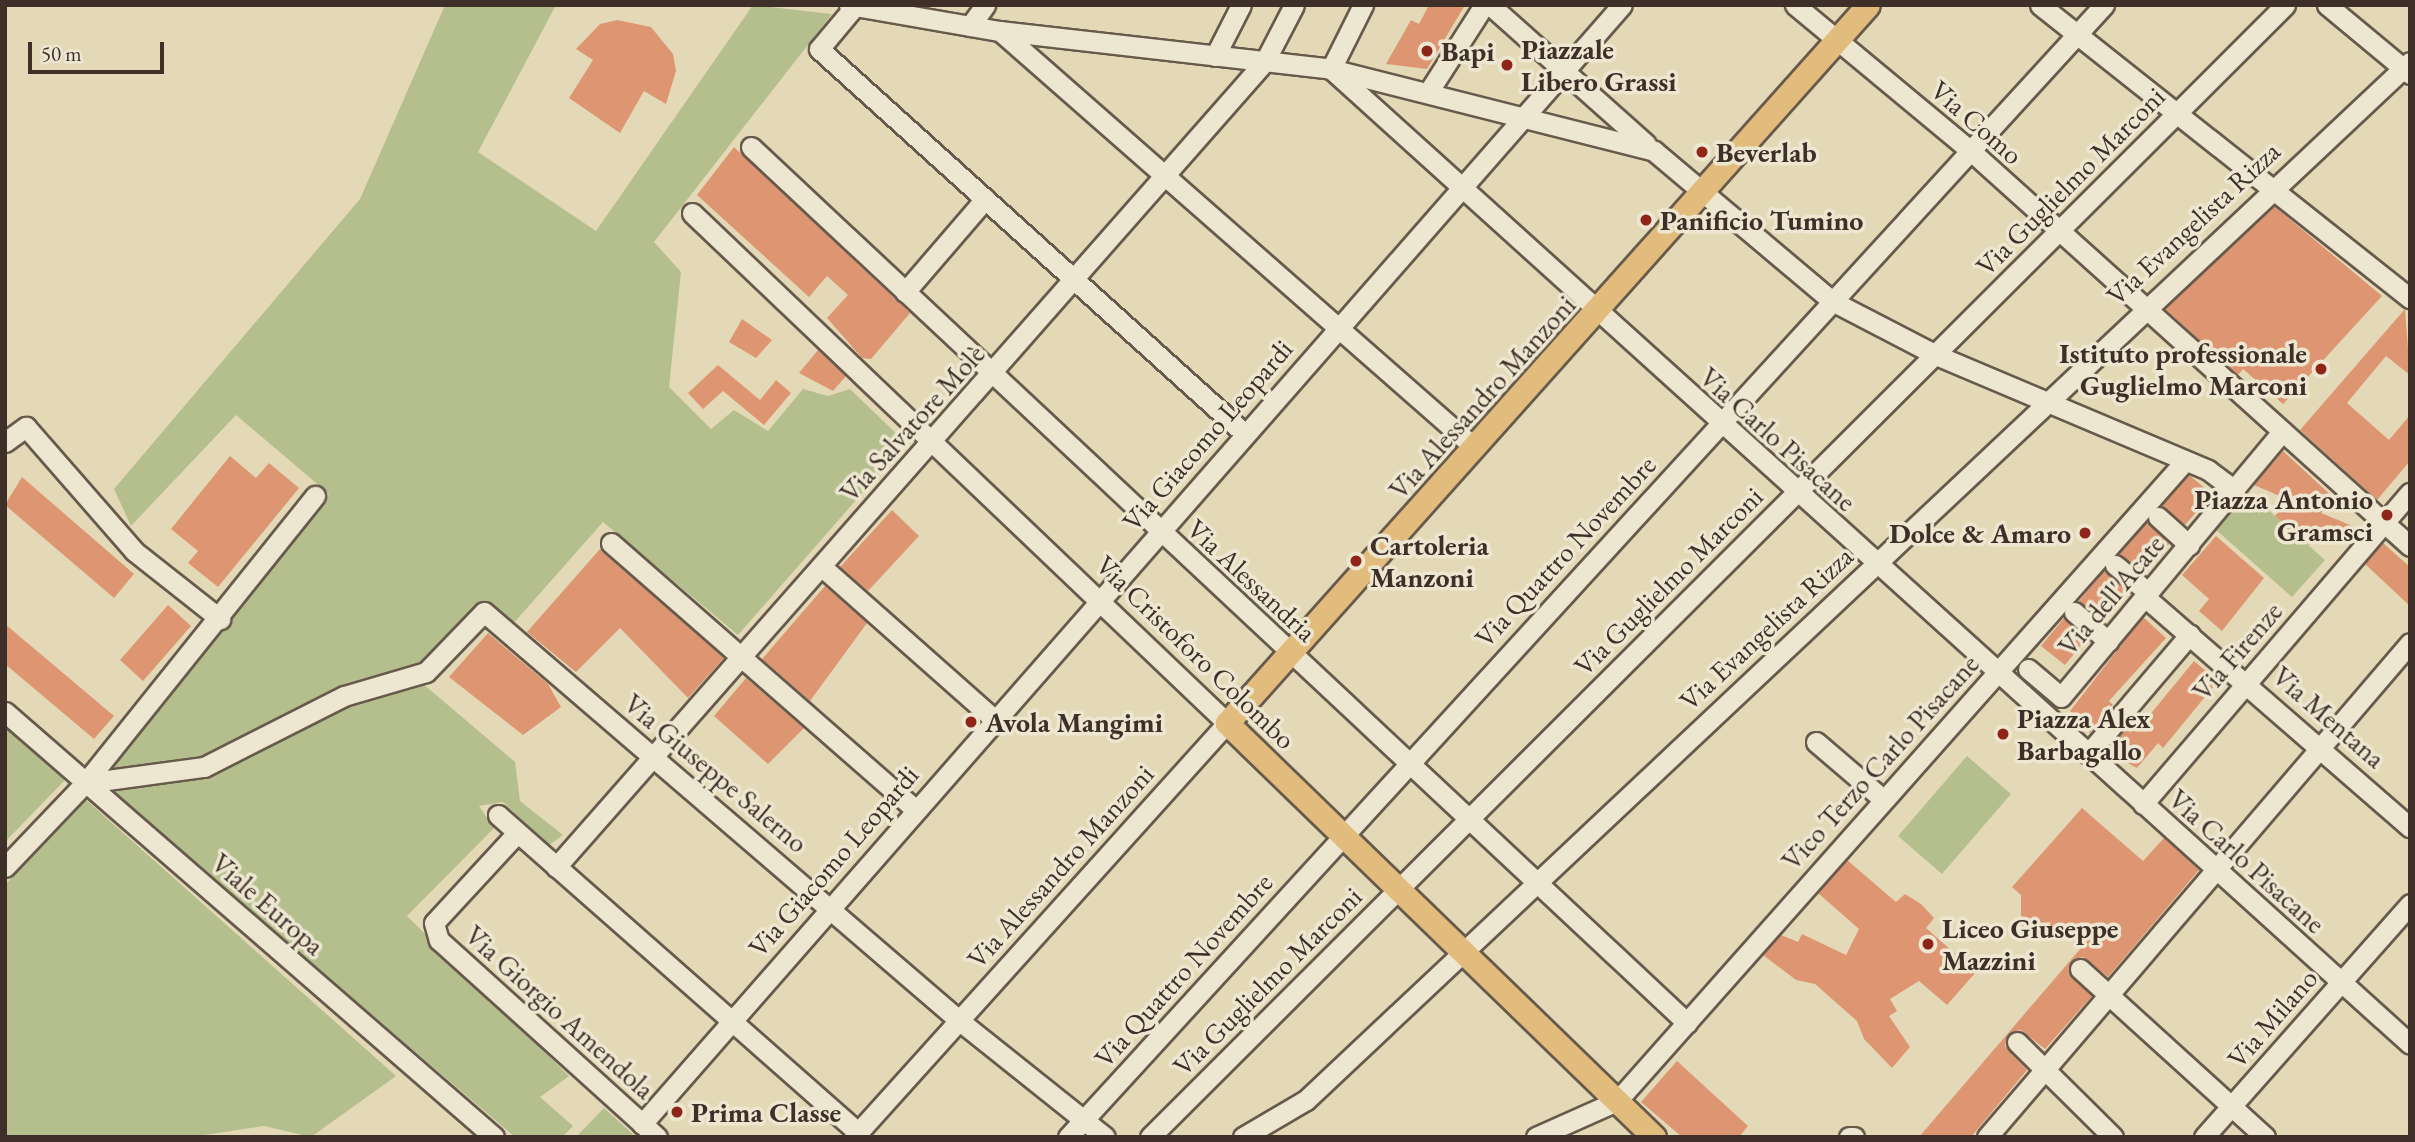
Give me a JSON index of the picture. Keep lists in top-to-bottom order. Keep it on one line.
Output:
{"streets":{"main road":["Via Alessandro Manzoni","Via Cristoforo Colombo"],"street":["Via Como","Via Guglielmo Marconi","Via Evangelista Rizza","Via Salvatore Molè","Via Giacomo Leopardi","Via Carlo Pisacane","Via Quattro Novembre","Via Alessandria","Via dell'Acate","Via Firenze","Via Mentana","Vico Terzo Carlo Pisacane","Via Giuseppe Salerno","Viale Europa","Via Giorgio Amendola","Via Milano"]},"crossings":[["Via Como","Via Guglielmo Marconi"],["Via Como","Via Evangelista Rizza"],["Via Como","Via Alessandro Manzoni"],["Via Como","Via Quattro Novembre"],["Via Como","Via dell'Acate"],["Via Como","Via Firenze"],["Via Guglielmo Marconi","Via Carlo Pisacane"],["Via Guglielmo Marconi","Via Alessandria"],["Via Guglielmo Marconi","Via Cristoforo Colombo"],["Via Evangelista Rizza","Via Carlo Pisacane"],["Via Evangelista Rizza","Via Alessandria"],["Via Evangelista Rizza","Via Cristoforo Colombo"],["Via Alessandro Manzoni","Via Carlo Pisacane"],["Via Alessandro Manzoni","Via Alessandria"],["Via Alessandro Manzoni","Via Cristoforo Colombo"],["Via Alessandro Manzoni","Via Giuseppe Salerno"],["Via Salvatore Molè","Via Alessandria"],["Via Salvatore Molè","Via Cristoforo Colombo"],["Via Salvatore Molè","Via Giuseppe Salerno"],["Via Giacomo Leopardi","Via Carlo Pisacane"],["Via Giacomo Leopardi","Via Alessandria"],["Via Giacomo Leopardi","Via Cristoforo Colombo"],["Via Giacomo Leopardi","Via Giuseppe Salerno"],["Via Giacomo Leopardi","Via Giorgio Amendola"],["Via Carlo Pisacane","Via Quattro Novembre"],["Via Carlo Pisacane","Via Firenze"],["Via Carlo Pisacane","Vico Terzo Carlo Pisacane"],["Via Carlo Pisacane","Via Milano"],["Via Quattro Novembre","Via Alessandria"],["Via Quattro Novembre","Via Cristoforo Colombo"],["Via Quattro Novembre","Via Giuseppe Salerno"],["Via Alessandria","Vico Terzo Carlo Pisacane"],["Via dell'Acate","Via Mentana"],["Via Firenze","Via Mentana"],["Via Cristoforo Colombo","Vico Terzo Carlo Pisacane"],["Via Giuseppe Salerno","Viale Europa"]],"places":["Bapi","Piazzale Libero Grassi","Beverlab","Panificio Tumino","Istituto professionale Guglielmo Marconi","Piazza Antonio Gramsci","Dolce & Amaro","Cartoleria Manzoni","Avola Mangimi","Piazza Alex Barbagallo","Liceo Giuseppe Mazzini","Prima Classe"],"scale_bar":"50 m"}
